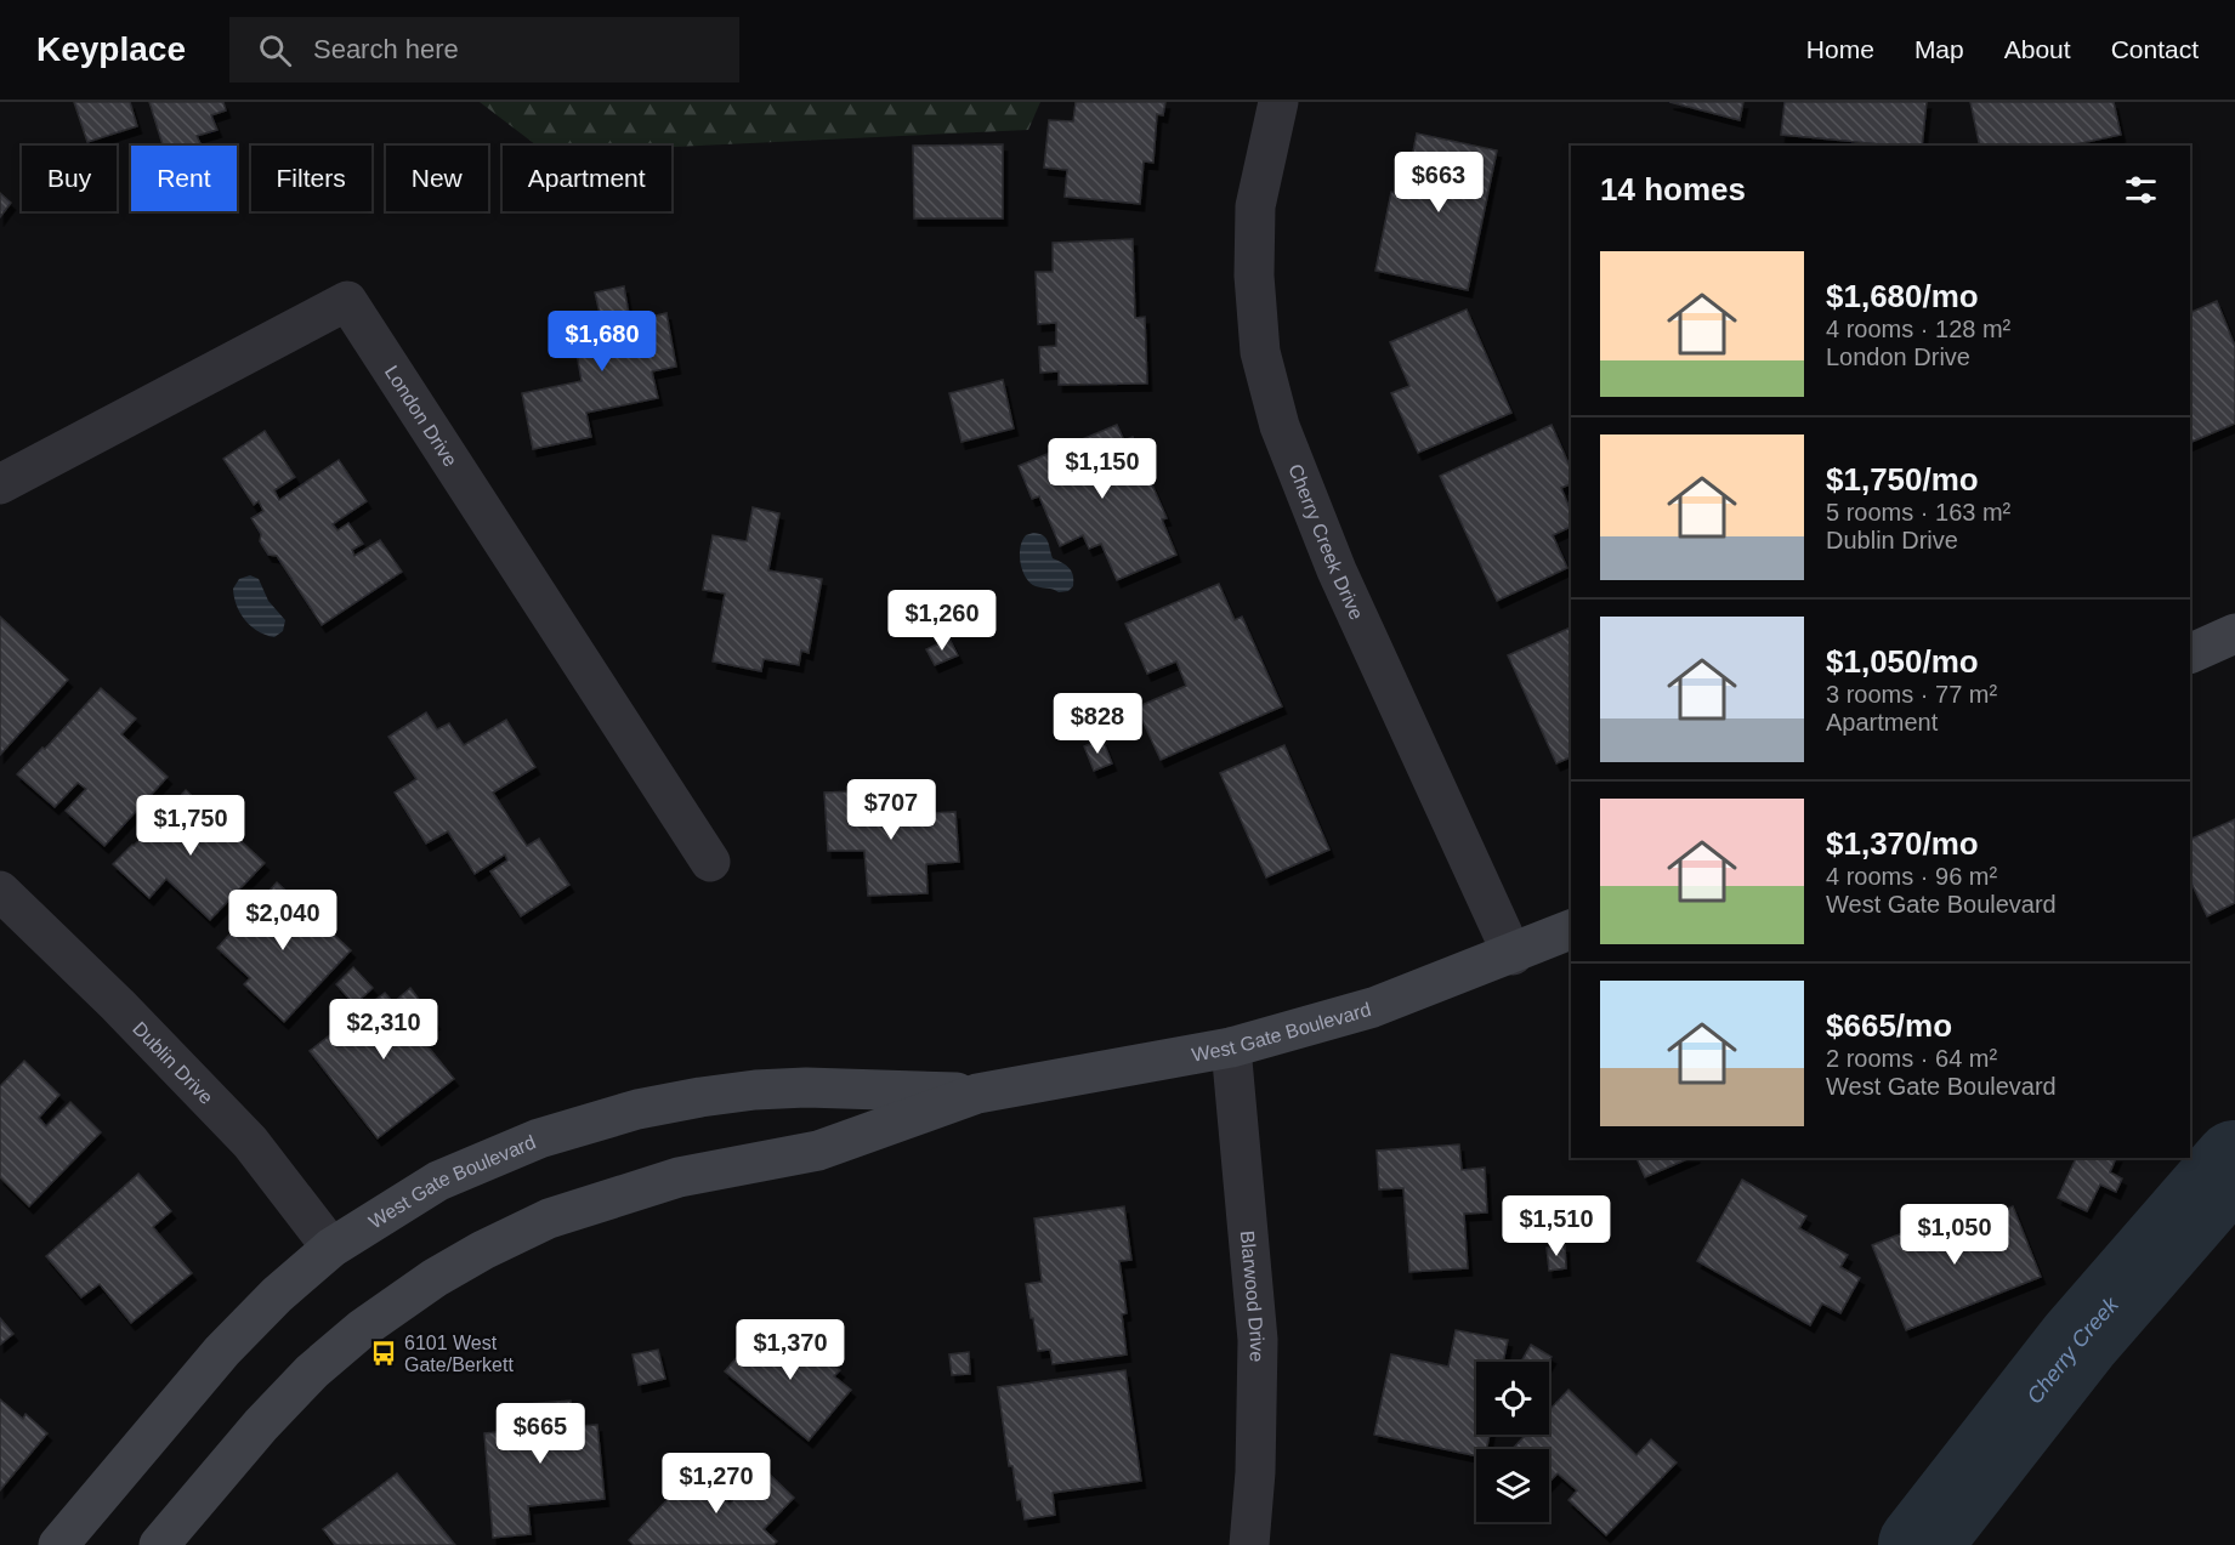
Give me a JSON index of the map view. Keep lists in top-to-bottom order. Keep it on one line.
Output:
{"streets":{"main road":["West Gate Boulevard"],"street":["London Drive","Cherry Creek Drive","Dublin Drive","Blarwood Drive"]},"crossings":[["Cherry Creek Drive","West Gate Boulevard"],["West Gate Boulevard","Dublin Drive"],["West Gate Boulevard","Blarwood Drive"]],"water":["Cherry Creek"],"places":{"bus stop":["6101 West Gate/Berkett"]},"page":{"header":"Keyplace","search":"Search here","nav":["Home","Map","About","Contact"],"chip":["Buy","Rent","Filters","New","Apartment"],"heading":"14 homes","price":["$663","$1,680","$1,150","$1,260","$828","$707","$1,750","$2,040","$2,310","$1,510","$1,050","$1,370","$665","$1,270"],"list":[{"name":"$1,680/mo","note":"4 rooms · 128 m² · London Drive"},{"name":"$1,750/mo","note":"5 rooms · 163 m² · Dublin Drive"},{"name":"$1,050/mo","note":"3 rooms · 77 m² · Apartment"},{"name":"$1,370/mo","note":"4 rooms · 96 m² · West Gate Boulevard"},{"name":"$665/mo","note":"2 rooms · 64 m² · West Gate Boulevard"}]}}
